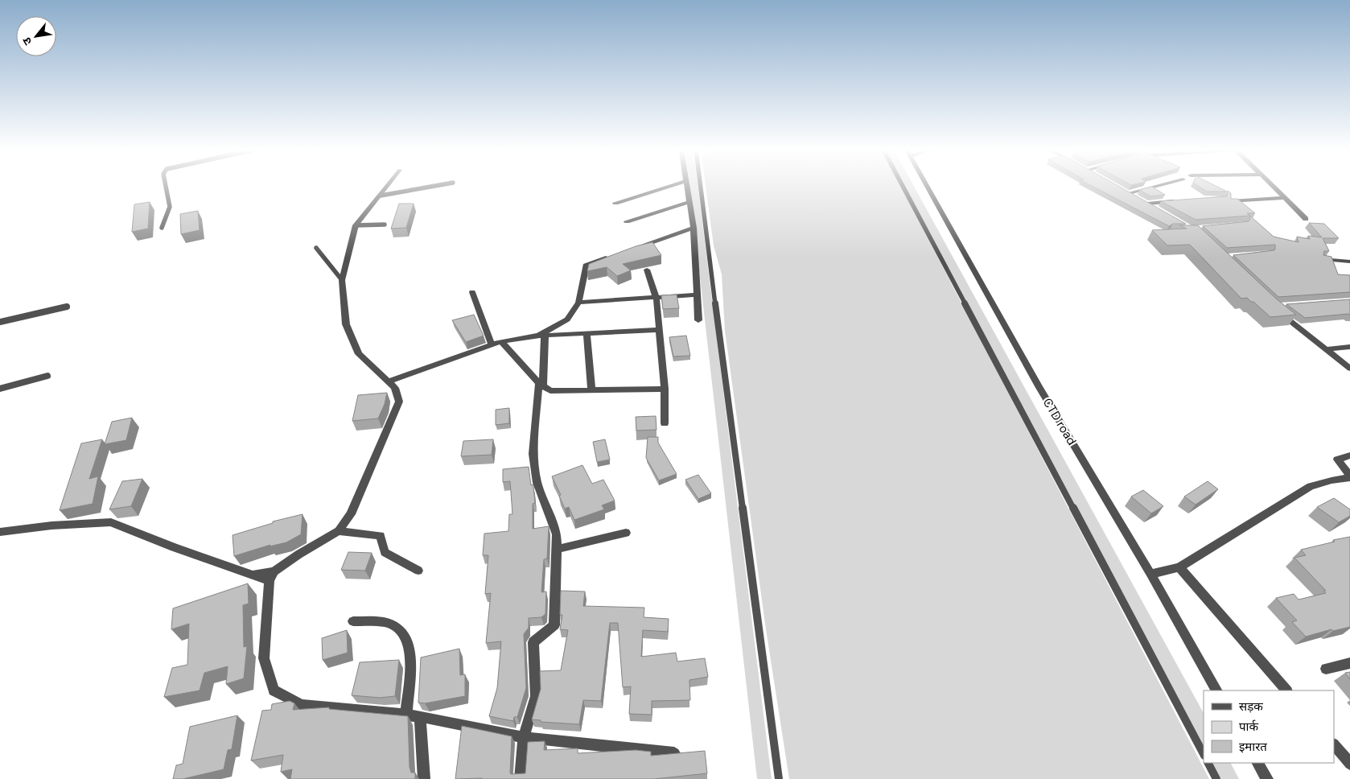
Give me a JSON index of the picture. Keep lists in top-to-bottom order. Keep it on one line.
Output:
{"streets":{"street":["CTD road"]},"legend":["सड़क","पार्क","इमारत"],"north":"bottom left"}
